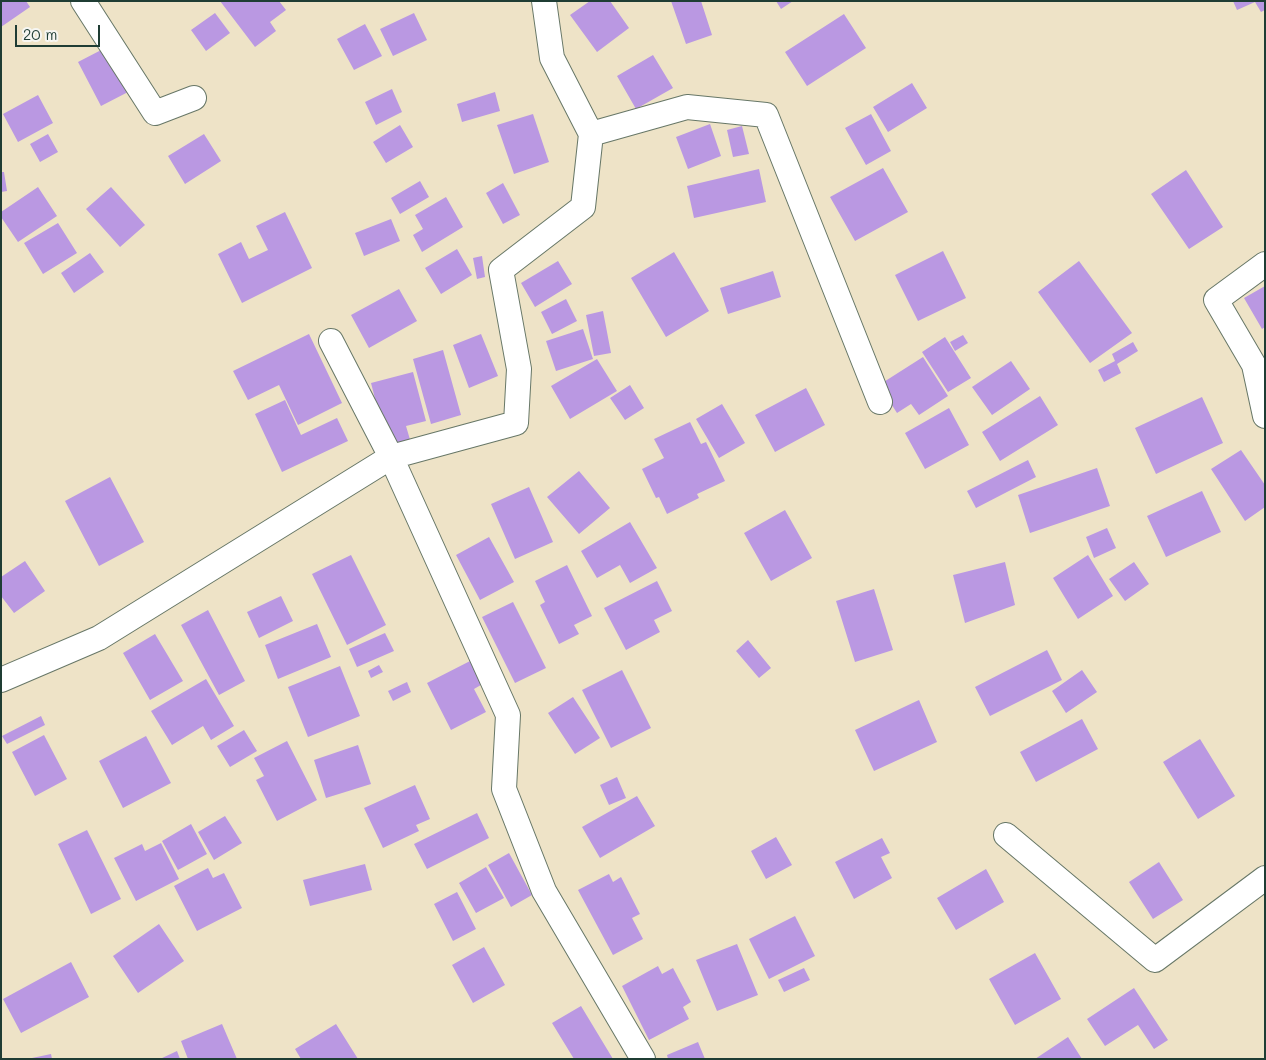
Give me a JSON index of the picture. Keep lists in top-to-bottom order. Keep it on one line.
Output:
{"scale_bar":"20 m"}
